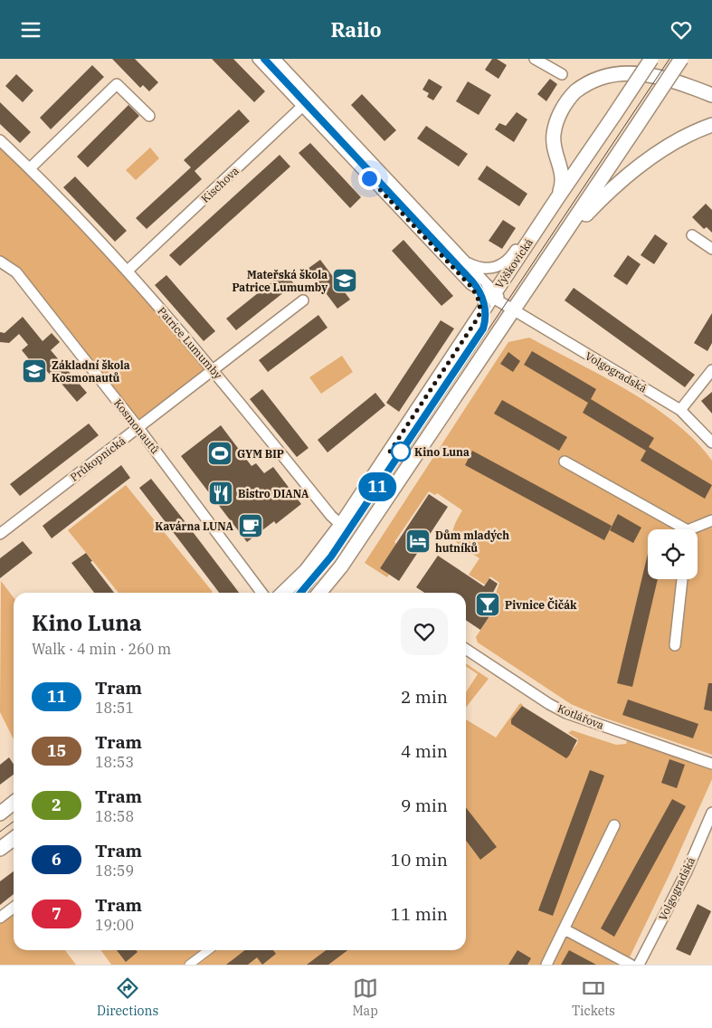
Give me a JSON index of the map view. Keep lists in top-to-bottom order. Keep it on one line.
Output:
{"streets":{"street":["Kischova","Výškovická","Patrice Lumumby","Volgogradská","Kosmonautů","Průkopnická","Kotlářova"]},"crossings":[["Kischova","Patrice Lumumby"],["Výškovická","Patrice Lumumby"],["Výškovická","Volgogradská"],["Patrice Lumumby","Průkopnická"],["Kosmonautů","Průkopnická"]],"places":{"school or university":["Mateřská škola Patrice Lumumby","Základní škola Kosmonautů"],"other":["Kino Luna"],"sports":["GYM BIP"],"restaurant":["Bistro DIANA"],"cafe":["Kavárna LUNA"],"hotel":["Dům mladých hutníků"],"bar":["Pivnice Čičák"]},"lines":["tram line 11"],"page":{"header":"Railo","on_map":"11","heading":["Kino Luna","Walk · 4 min · 260 m"],"list":[{"mark":"11","name":"Tram","note":"18:51","value":"2 min"},{"mark":"15","name":"Tram","note":"18:53","value":"4 min"},{"mark":"2","name":"Tram","note":"18:58","value":"9 min"},{"mark":"6","name":"Tram","note":"18:59","value":"10 min"},{"mark":"7","name":"Tram","note":"19:00","value":"11 min"}],"tabs":["Directions","Map","Tickets"]}}
